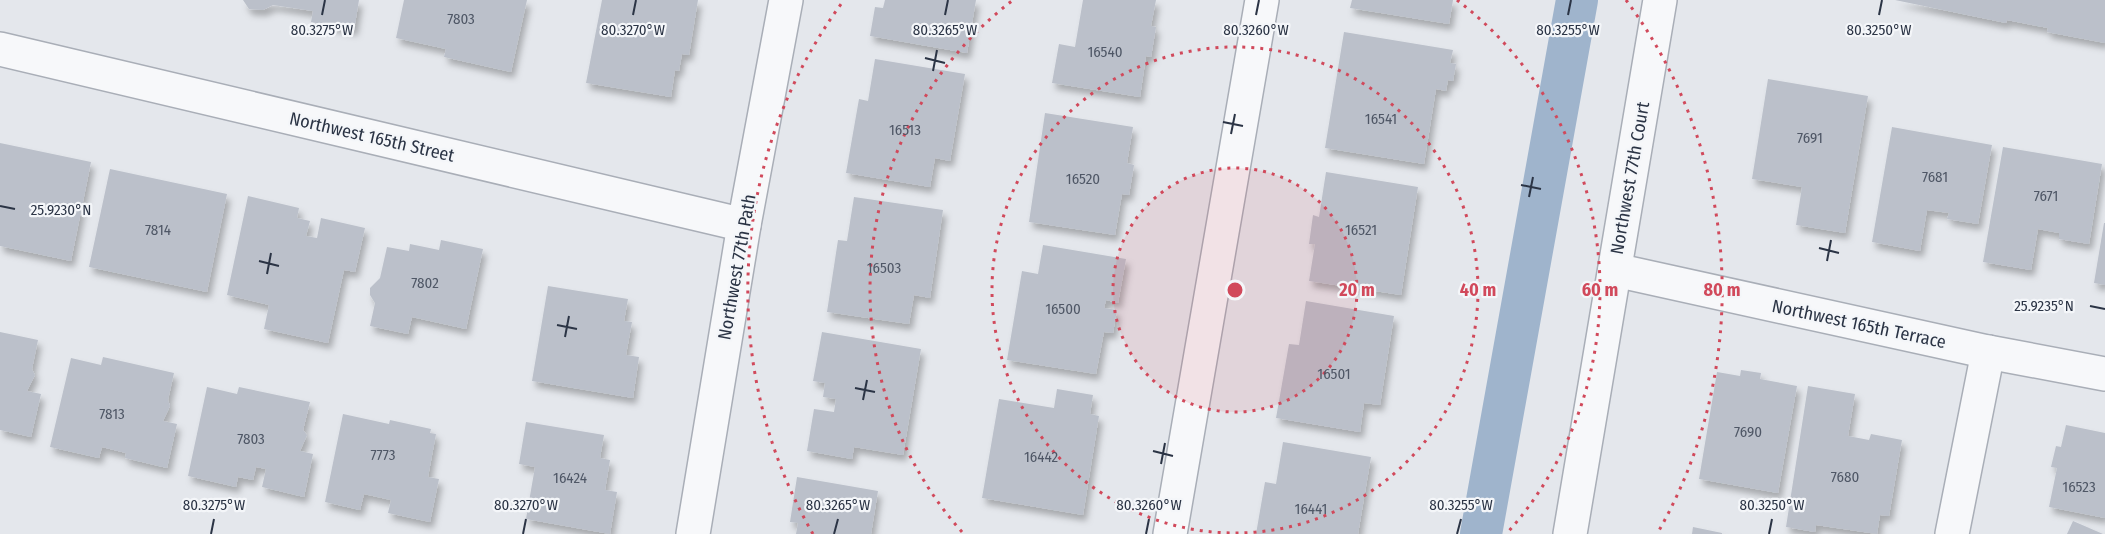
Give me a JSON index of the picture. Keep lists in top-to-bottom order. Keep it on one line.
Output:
{"streets":{"street":["Northwest 165th Street","Northwest 77th Court","Northwest 77th Path","Northwest 165th Terrace"]},"crossings":[["Northwest 165th Street","Northwest 77th Path"],["Northwest 77th Court","Northwest 165th Terrace"]],"house_numbers":["7803","16540","16541","16513","7691","7681","16520","7671","7814","16521","16503","7802","16500","16501","7813","7690","7803","7773","16442","7680","16424","16523","16441"],"coordinates":["80.3275°W","80.3270°W","80.3265°W","80.3260°W","80.3255°W","80.3250°W","25.9230°N","25.9235°N"],"rings":["20 m","40 m","60 m","80 m"]}
